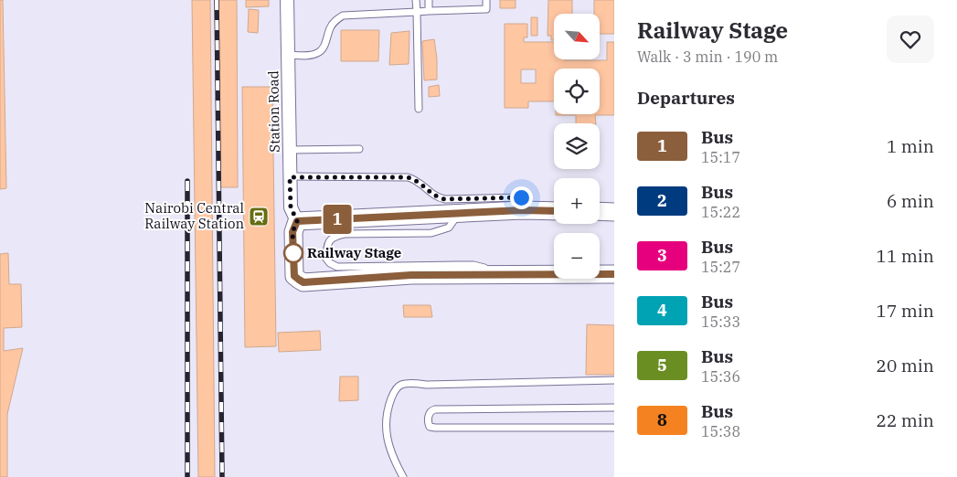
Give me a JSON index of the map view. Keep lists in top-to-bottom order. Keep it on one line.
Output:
{"streets":{"street":["Station Road"]},"places":{"station":["Nairobi Central Railway Station"],"other":["Railway Stage"]},"lines":["bus line 1"],"north":"bottom right","page":{"on_map":"1","heading":[["Railway Stage","Walk · 3 min · 190 m"],"Departures"],"map_buttons":["+","−"],"list":[{"mark":"1","name":"Bus","note":"15:17","value":"1 min"},{"mark":"2","name":"Bus","note":"15:22","value":"6 min"},{"mark":"3","name":"Bus","note":"15:27","value":"11 min"},{"mark":"4","name":"Bus","note":"15:33","value":"17 min"},{"mark":"5","name":"Bus","note":"15:36","value":"20 min"},{"mark":"8","name":"Bus","note":"15:38","value":"22 min"}]}}
